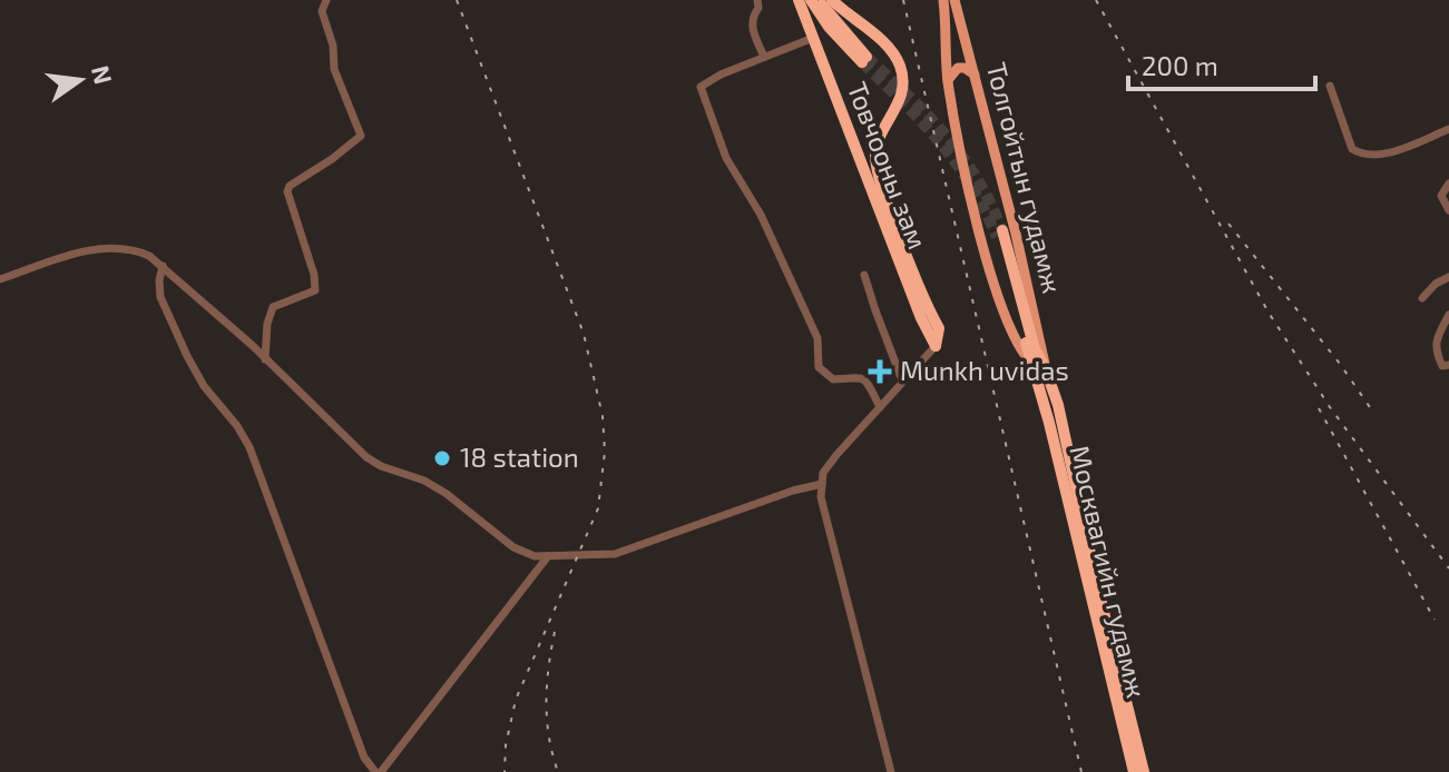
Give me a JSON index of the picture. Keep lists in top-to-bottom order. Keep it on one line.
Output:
{"streets":{"highway":["Товчооны зам","Москвагийн гудамж"],"main road":["Толгойтын гудамж"]},"crossings":[["Толгойтын гудамж","Москвагийн гудамж"]],"places":{"health":["Munkh uvidas"],"other":["18 station"]},"scale_bar":"200 m","north":"right"}
